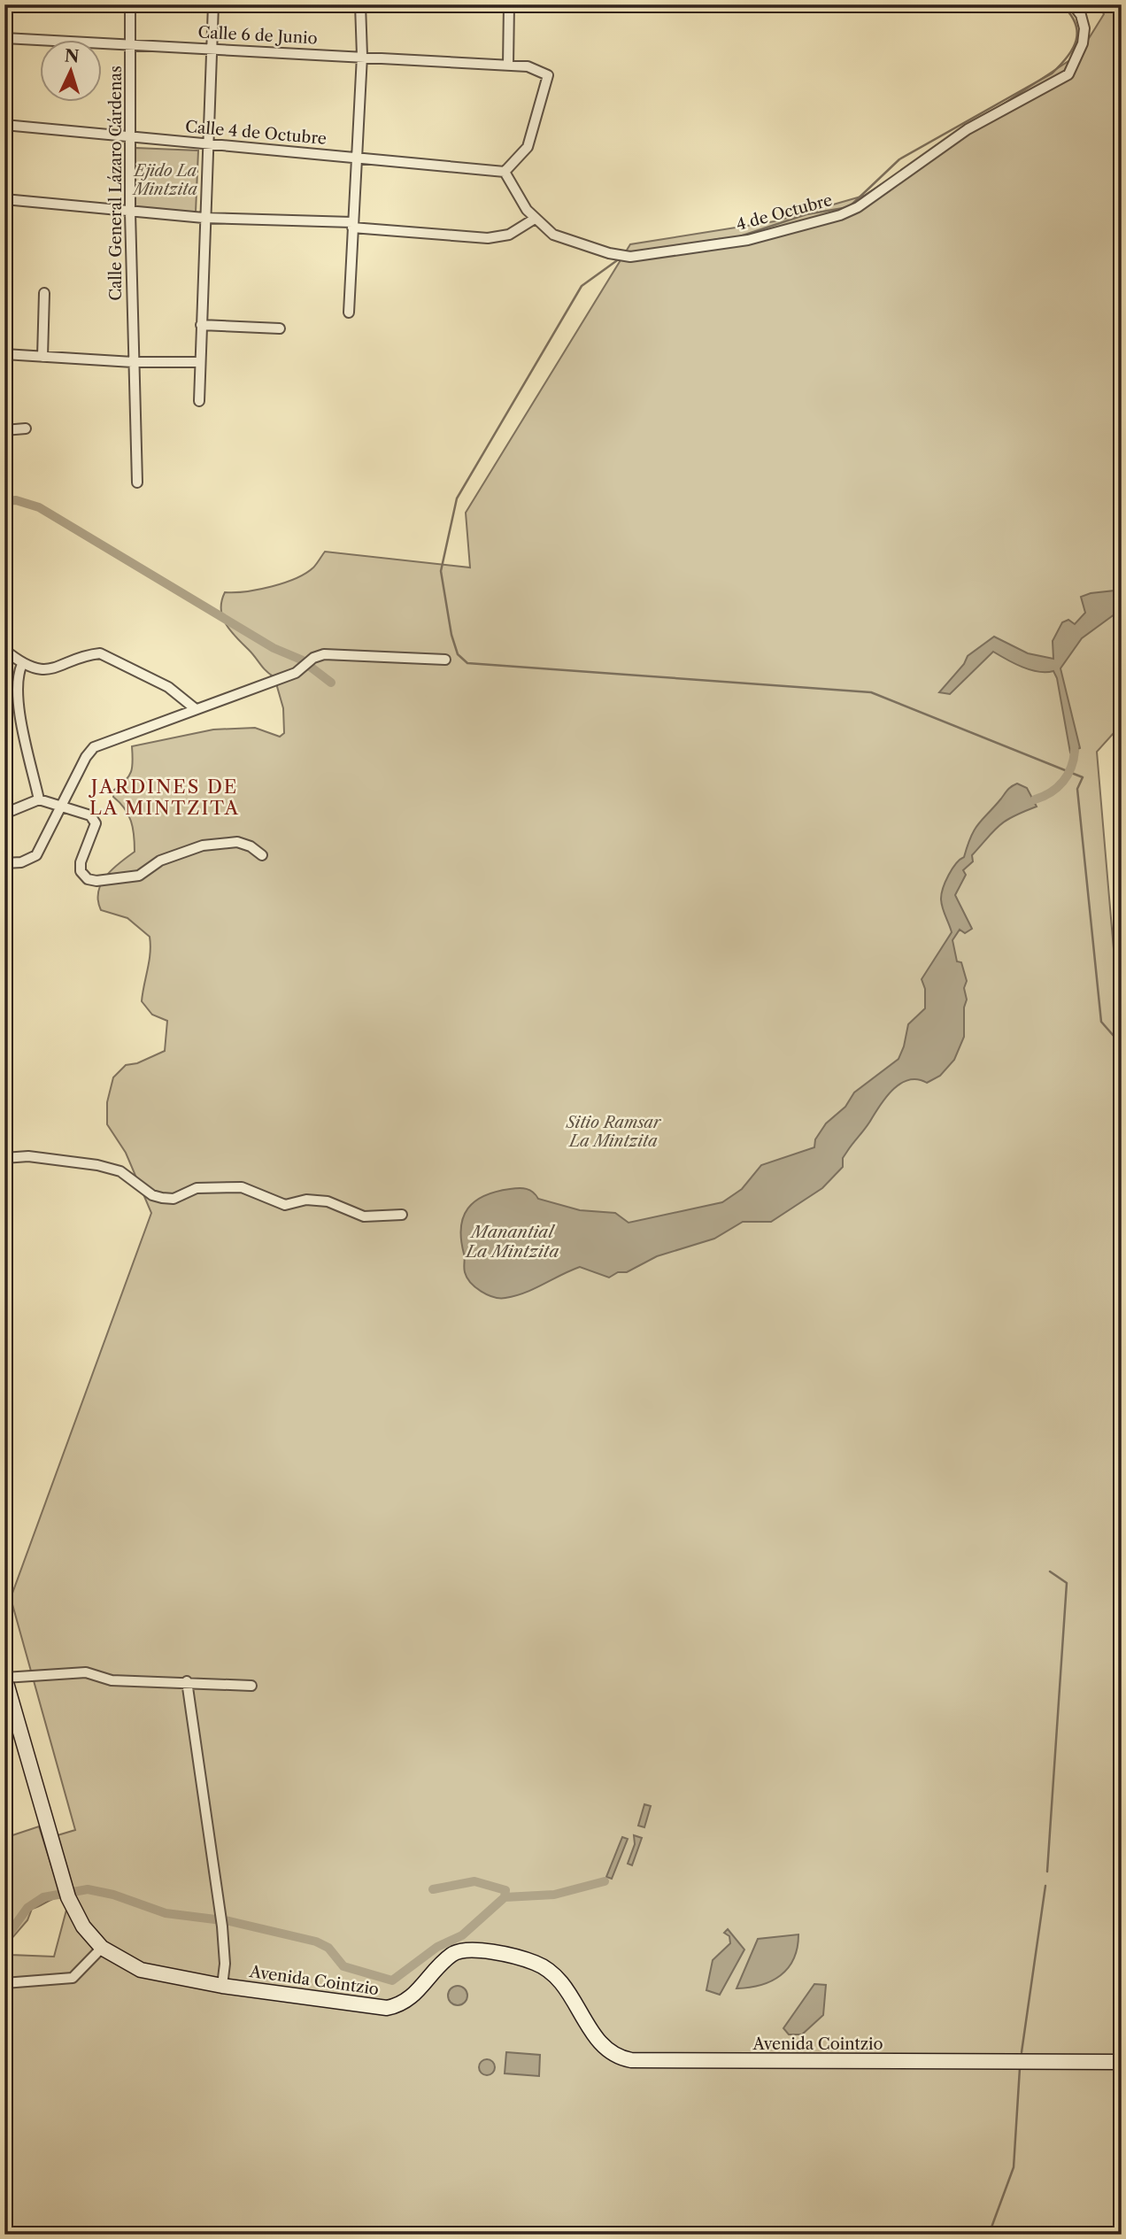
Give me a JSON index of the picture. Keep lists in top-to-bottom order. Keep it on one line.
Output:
{"streets":{"main road":["Avenida Cointzio"],"street":["Calle 6 de Junio","Calle 4 de Octubre","Calle General Lázaro Cárdenas","4 de Octubre"]},"crossings":[["Calle 6 de Junio","Calle 4 de Octubre"],["Calle 6 de Junio","Calle General Lázaro Cárdenas"],["Calle 6 de Junio","4 de Octubre"],["Calle 4 de Octubre","Calle General Lázaro Cárdenas"],["Calle 4 de Octubre","4 de Octubre"]],"districts":["JARDINES DE LA MINTZITA"],"water":["Manantial La Mintzita"],"parks":["Ejido La Mintzita","Sitio Ramsar La Mintzita"],"north":"top"}
